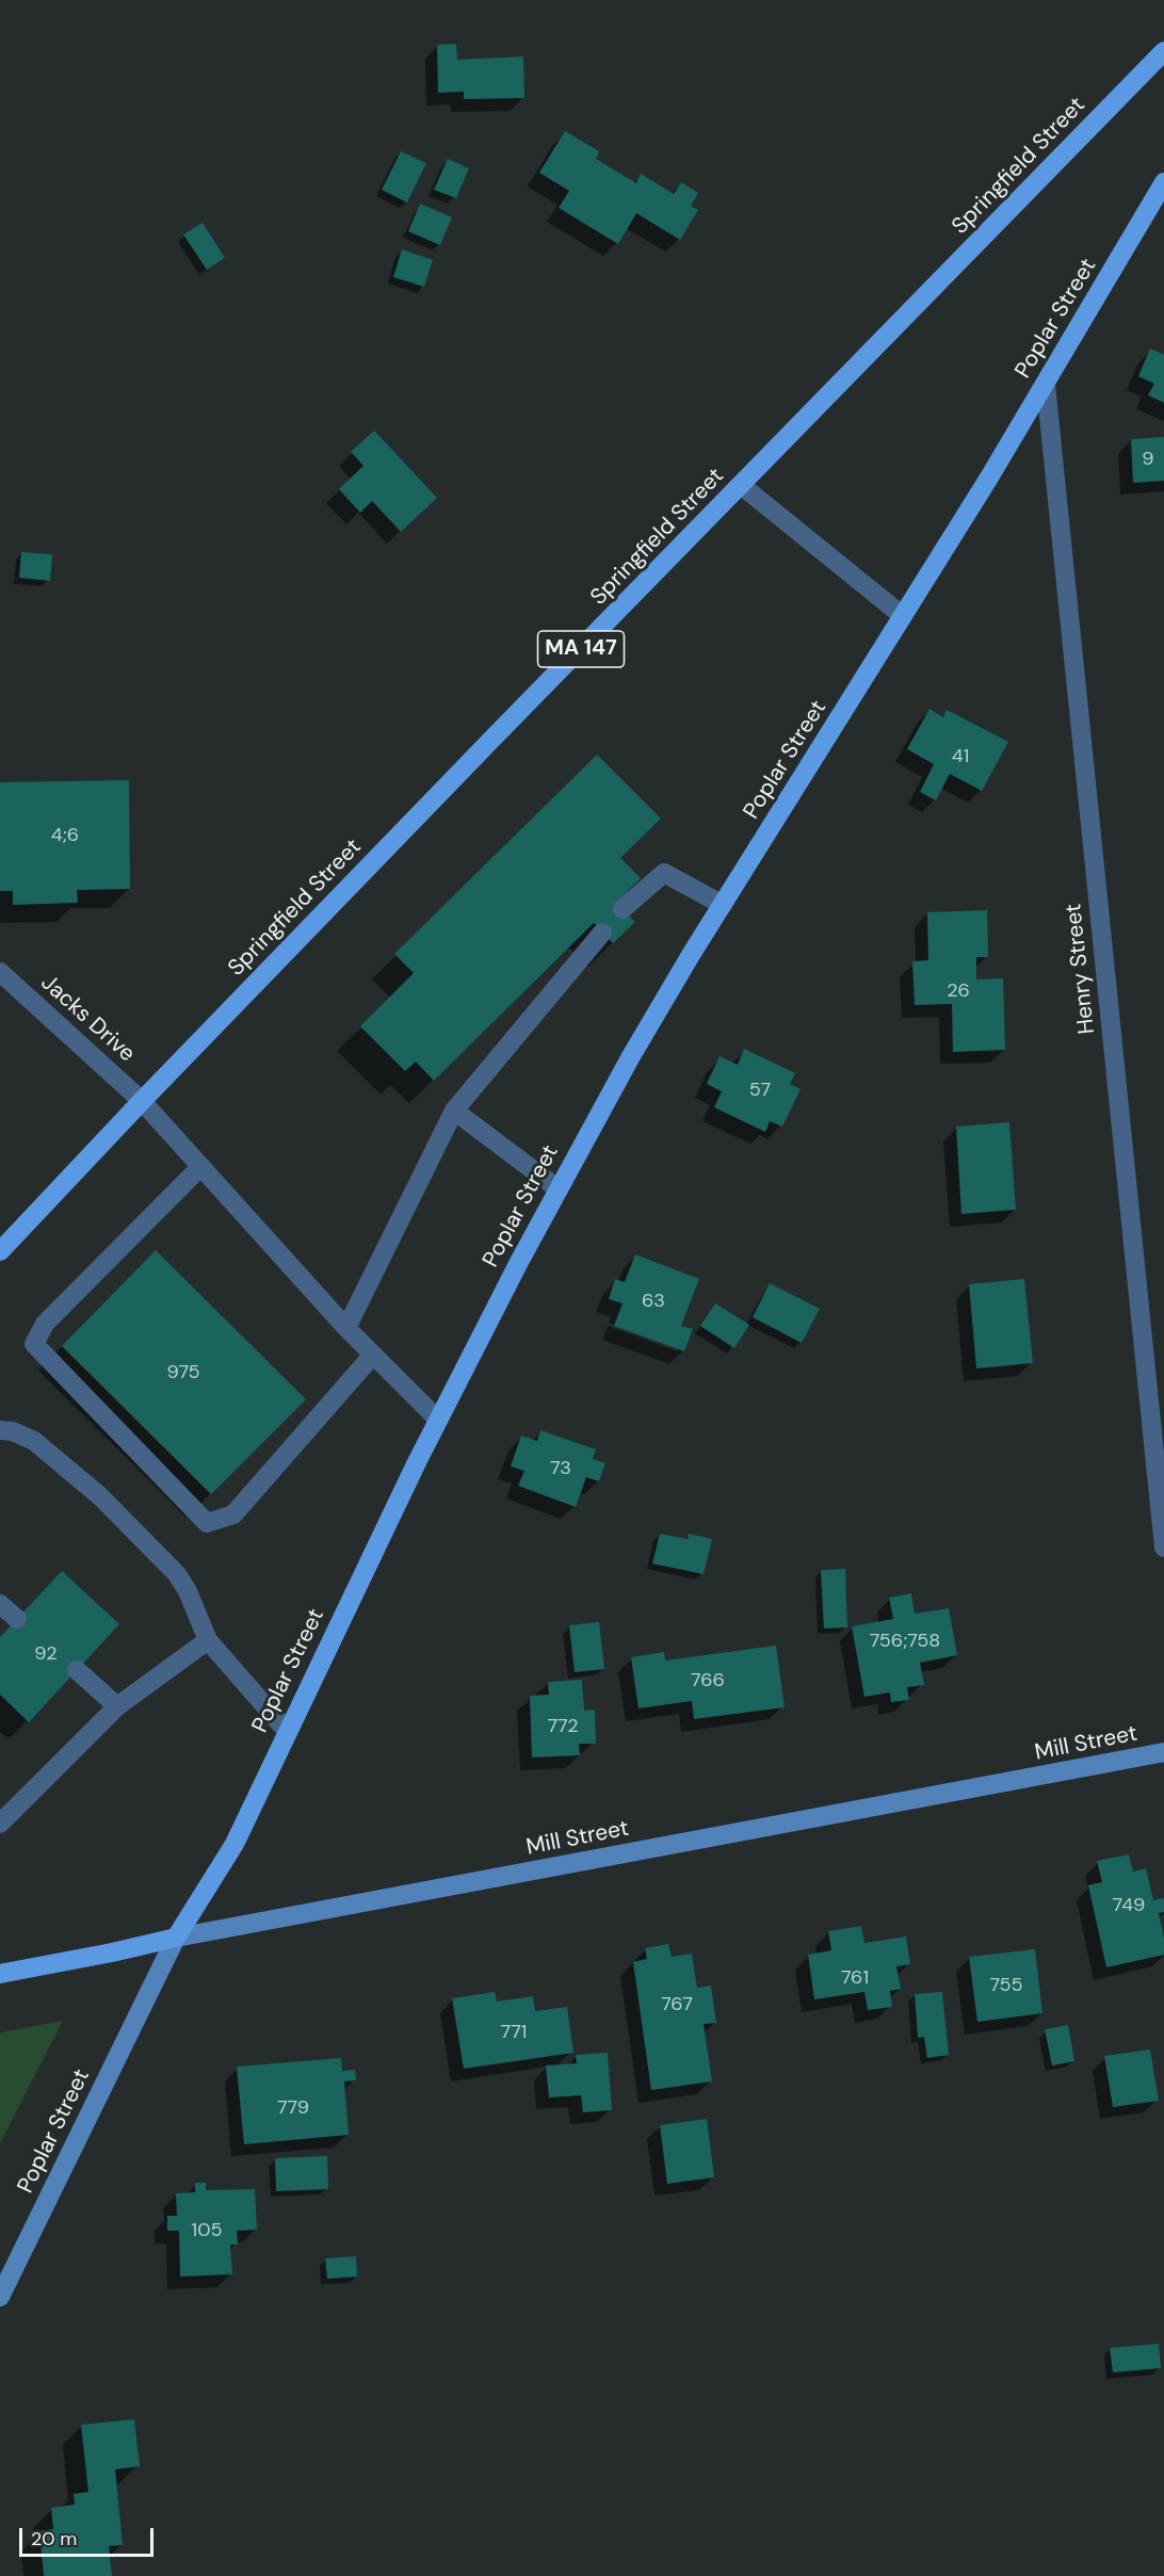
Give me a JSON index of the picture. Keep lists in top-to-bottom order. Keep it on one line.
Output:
{"streets":{"main road":["Springfield Street","Poplar Street","MA 147","Mill Street"],"street":["Henry Street","Jacks Drive"]},"crossings":[["Springfield Street","Jacks Drive"],["Poplar Street","Henry Street"],["Poplar Street","Jacks Drive"],["Poplar Street","Mill Street"]],"house_numbers":["9","41","4;6","26","57","63","975","73","756;758","92","766","772","749","761","755","767","771","779","105"],"scale_bar":"20 m"}
